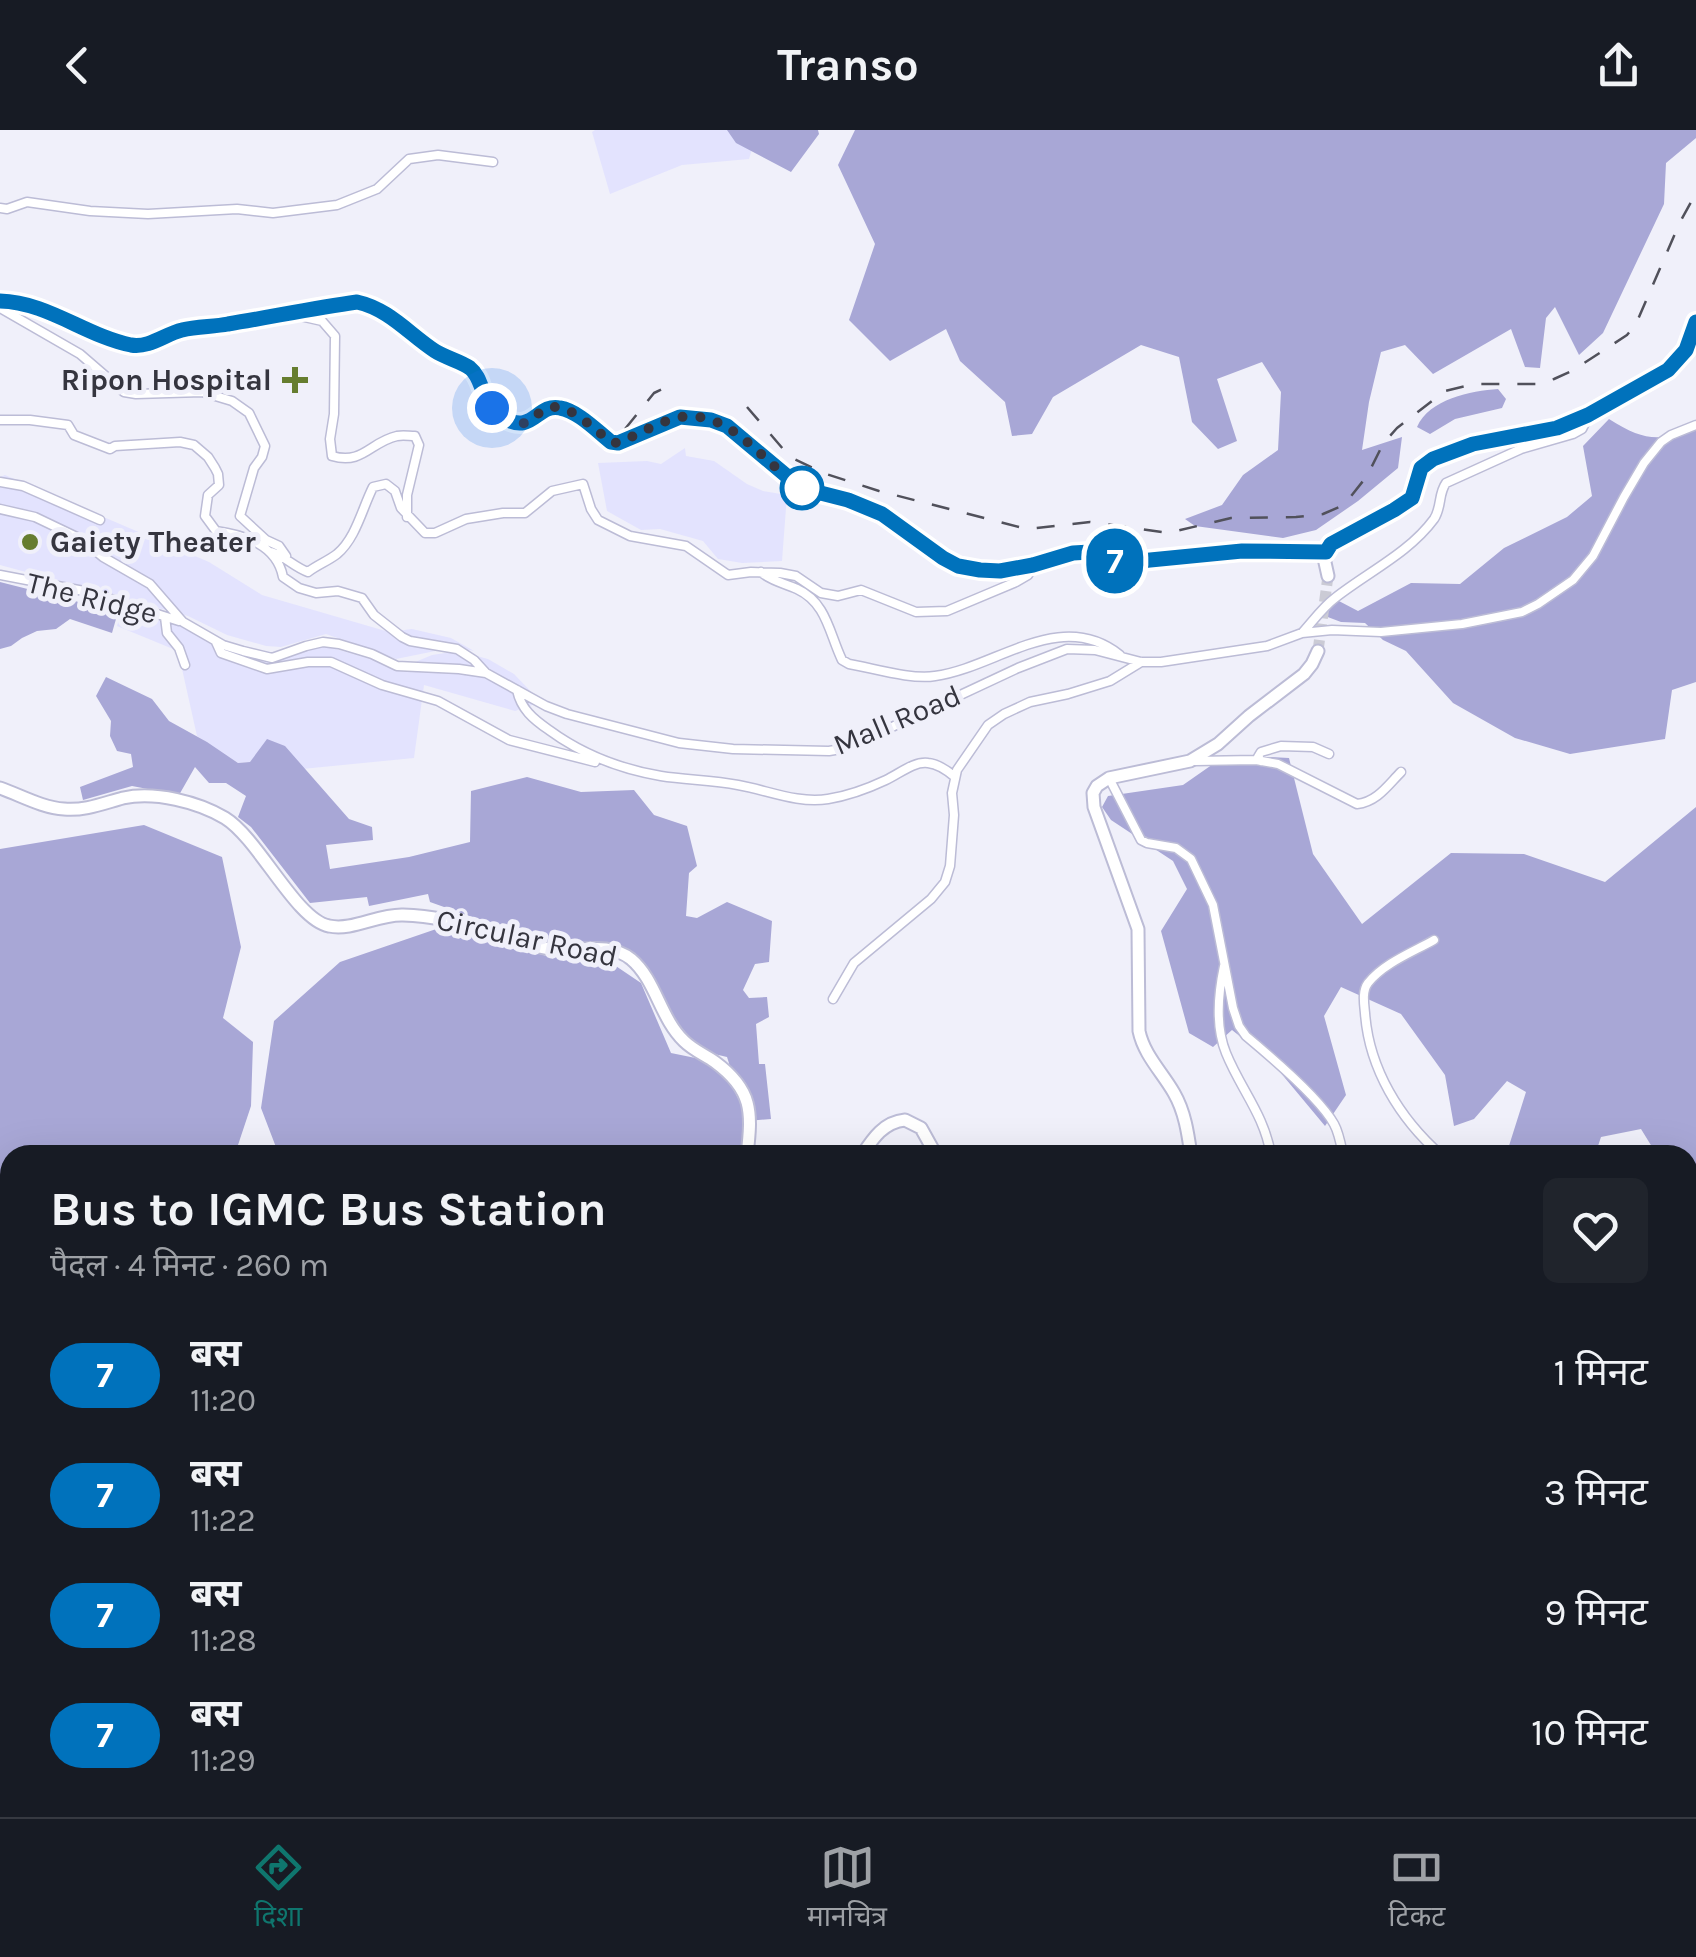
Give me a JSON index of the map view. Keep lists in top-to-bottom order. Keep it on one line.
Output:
{"streets":{"main road":["Circular Road"],"street":["The Ridge","Mall Road"]},"crossings":[["The Ridge","Mall Road"]],"places":{"health":["Ripon Hospital"],"other":["Gaiety Theater"]},"lines":["bus line 7"],"page":{"header":"Transo","on_map":"7","heading":["Bus to IGMC Bus Station","पैदल · 4 मिनट · 260 m"],"list":[{"mark":"7","name":"बस","note":"11:20","value":"1 मिनट"},{"mark":"7","name":"बस","note":"11:22","value":"3 मिनट"},{"mark":"7","name":"बस","note":"11:28","value":"9 मिनट"},{"mark":"7","name":"बस","note":"11:29","value":"10 मिनट"}],"tabs":["दिशा","मानचित्र","टिकट"]}}
